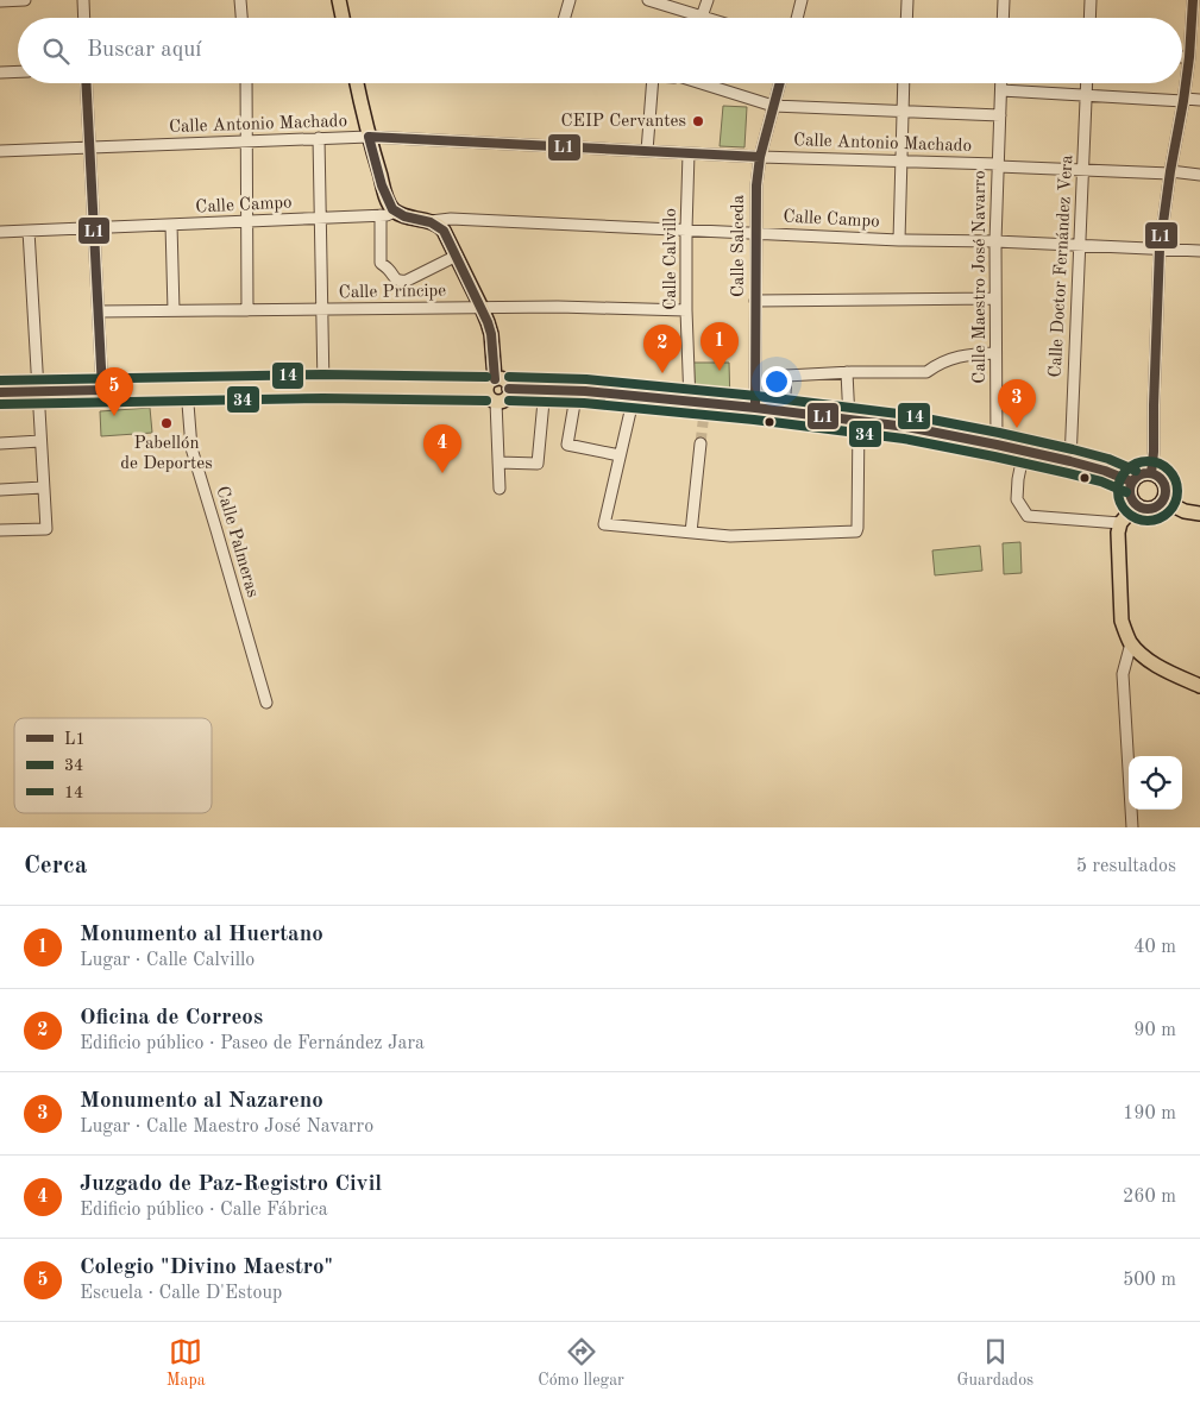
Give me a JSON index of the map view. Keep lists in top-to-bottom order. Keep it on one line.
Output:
{"streets":{"street":["Calle Antonio Machado","Calle Campo","Calle Salceda","Calle Calvillo","Calle Doctor Fernández Vera","Calle Maestro José Navarro","Calle Príncipe","Calle Palmeras"]},"crossings":[["Calle Antonio Machado","Calle Salceda"],["Calle Antonio Machado","Calle Calvillo"],["Calle Antonio Machado","Calle Doctor Fernández Vera"],["Calle Antonio Machado","Calle Maestro José Navarro"],["Calle Campo","Calle Salceda"],["Calle Campo","Calle Calvillo"],["Calle Campo","Calle Doctor Fernández Vera"],["Calle Campo","Calle Maestro José Navarro"],["Calle Calvillo","Calle Príncipe"]],"places":["CEIP Cervantes","Pabellón de Deportes"],"lines":["transit line L1","transit line 14","transit line 34"],"legend":["L1","34","14"],"page":{"search":"Buscar aquí","pins":["1","2","5","3","4"],"heading":["Cerca","5 resultados"],"list":[{"mark":"1","name":"Monumento al Huertano","note":"Lugar · Calle Calvillo","value":"40 m"},{"mark":"2","name":"Oficina de Correos","note":"Edificio público · Paseo de Fernández Jara","value":"90 m"},{"mark":"3","name":"Monumento al Nazareno","note":"Lugar · Calle Maestro José Navarro","value":"190 m"},{"mark":"4","name":"Juzgado de Paz-Registro Civil","note":"Edificio público · Calle Fábrica","value":"260 m"},{"mark":"5","name":"Colegio \"Divino Maestro\"","note":"Escuela · Calle D'Estoup","value":"500 m"}],"nav":["Mapa","Cómo llegar","Guardados"]}}
